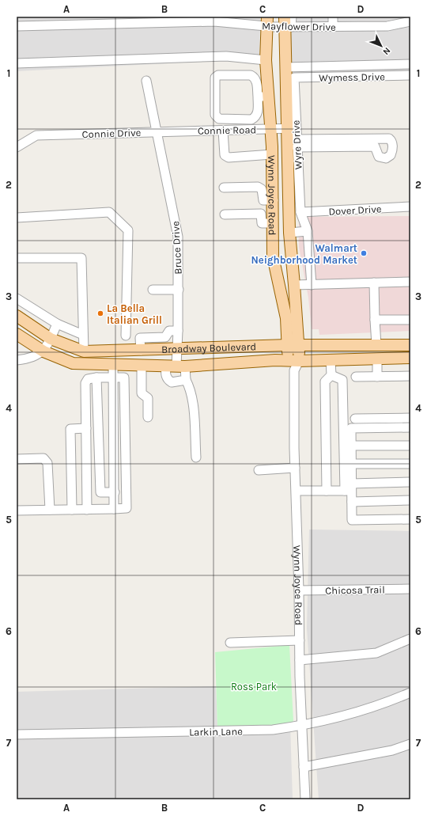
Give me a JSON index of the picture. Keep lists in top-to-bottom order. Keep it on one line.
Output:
{"streets":{"main road":["Wynn Joyce Road","Broadway Boulevard"],"street":["Mayflower Drive","Wymess Drive","Connie Road","Connie Drive","Wyre Drive","Dover Drive","Bruce Drive","Chicosa Trail","Larkin Lane"]},"crossings":[["Mayflower Drive","Wynn Joyce Road"],["Wymess Drive","Wyre Drive"],["Connie Road","Connie Drive"],["Connie Road","Wyre Drive"],["Connie Road","Wynn Joyce Road"],["Connie Road","Bruce Drive"],["Connie Drive","Bruce Drive"],["Wyre Drive","Wynn Joyce Road"],["Wyre Drive","Dover Drive"],["Wynn Joyce Road","Broadway Boulevard"],["Wynn Joyce Road","Chicosa Trail"],["Wynn Joyce Road","Larkin Lane"],["Bruce Drive","Broadway Boulevard"]],"parks":["Ross Park"],"places":["Walmart Neighborhood Market","La Bella Italian Grill"],"north":"bottom right","grid":{"columns":["A","B","C","D"],"rows":["1","2","3","4","5","6","7"]}}
